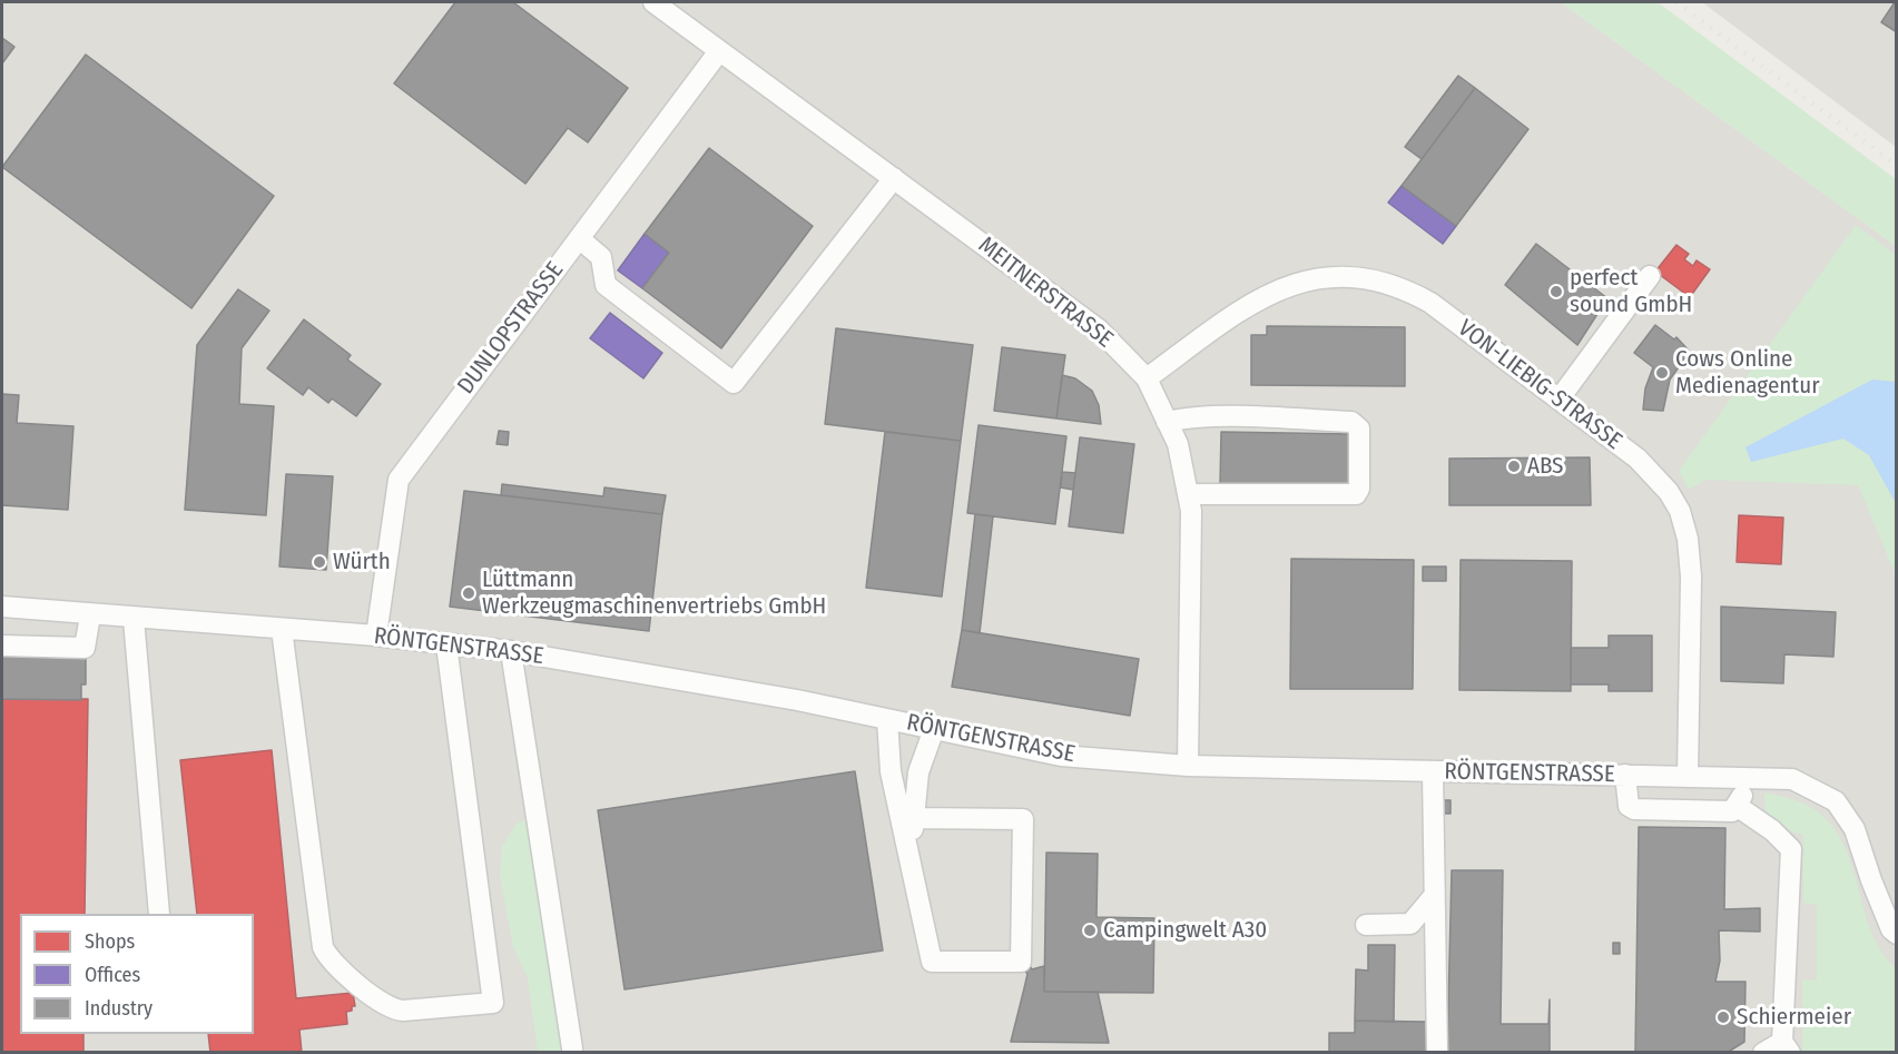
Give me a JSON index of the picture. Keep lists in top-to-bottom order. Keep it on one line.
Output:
{"streets":{"street":["MEITNERSTRASSE","DUNLOPSTRASSE","VON-LIEBIG-STRASSE","RÖNTGENSTRASSE"]},"crossings":[["MEITNERSTRASSE","DUNLOPSTRASSE"],["MEITNERSTRASSE","VON-LIEBIG-STRASSE"],["MEITNERSTRASSE","RÖNTGENSTRASSE"],["DUNLOPSTRASSE","RÖNTGENSTRASSE"],["VON-LIEBIG-STRASSE","RÖNTGENSTRASSE"]],"places":["perfect sound GmbH","Cows Online Medienagentur","ABS","Würth","Lüttmann Werkzeugmaschinenvertriebs GmbH","Campingwelt A30","Schiermeier"],"legend":["Shops","Offices","Industry"]}
